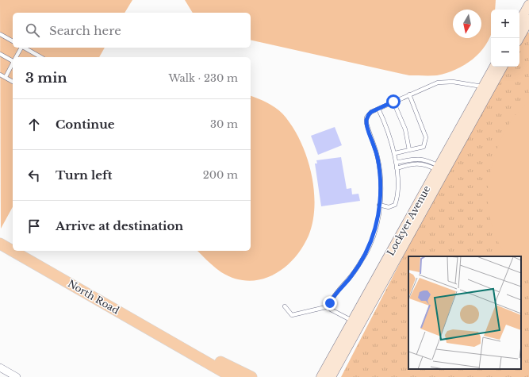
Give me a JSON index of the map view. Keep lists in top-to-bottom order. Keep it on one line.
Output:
{"streets":{"main road":["Lockyer Avenue","North Road"]},"north":"bottom","page":{"map_buttons":["+","−"],"search":"Search here","heading":["3 min","Walk · 230 m"],"list":[["Continue","30 m"],["Turn left","200 m"],"Arrive at destination"]}}
